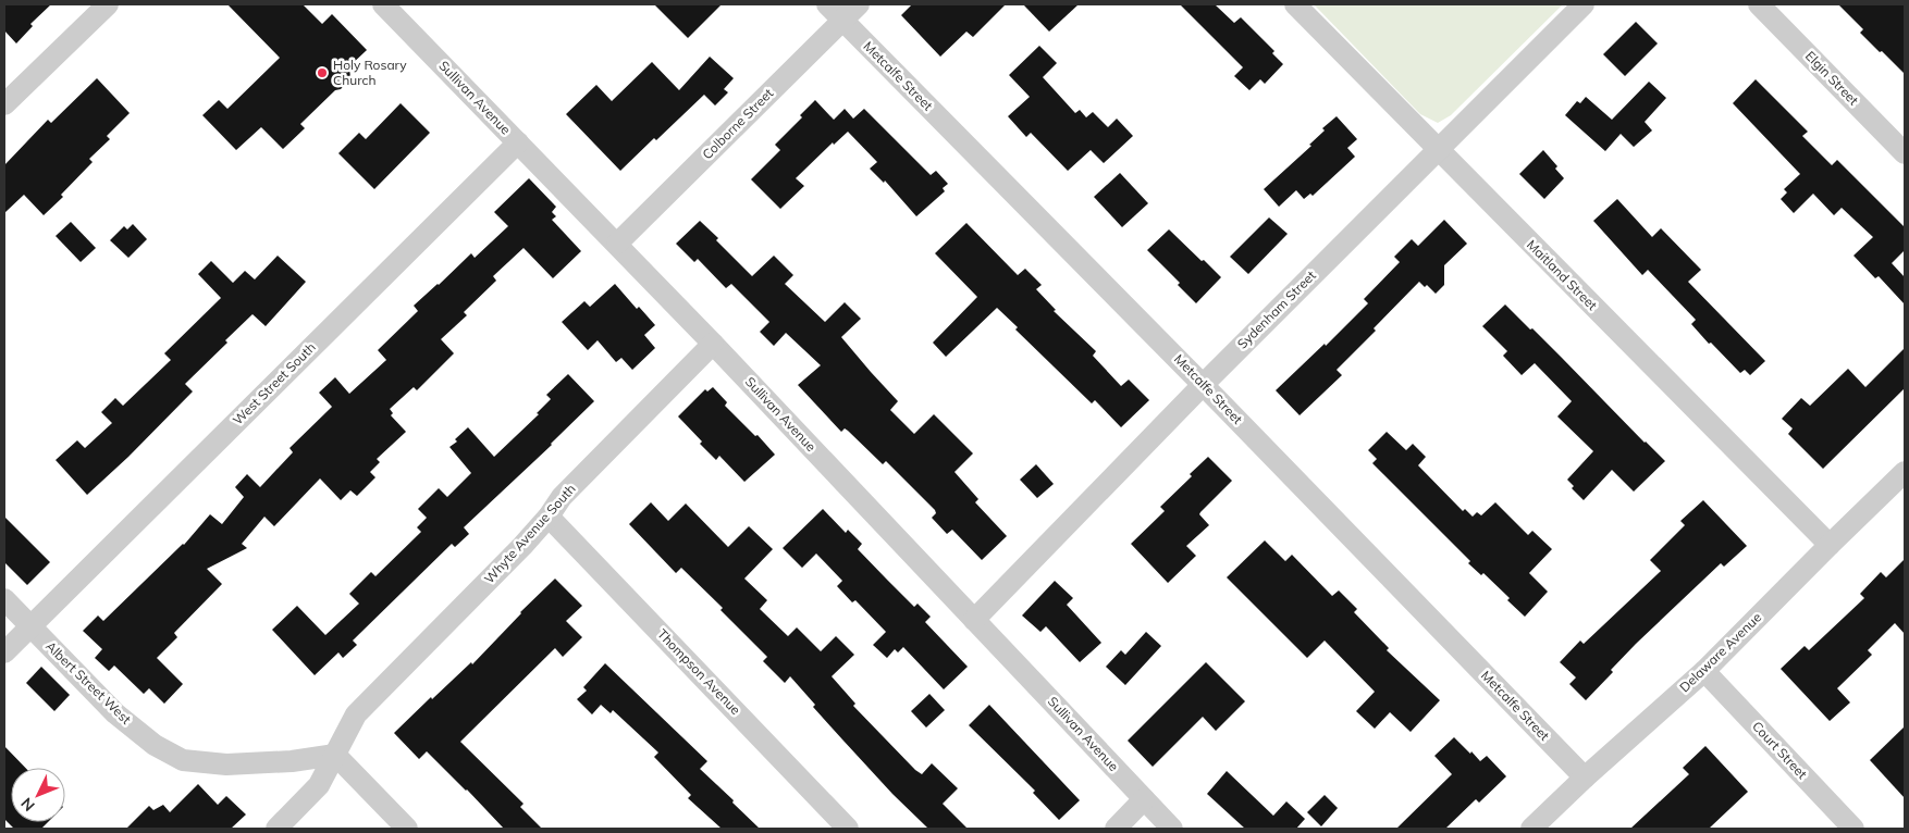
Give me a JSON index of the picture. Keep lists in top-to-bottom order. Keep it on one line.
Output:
{"streets":{"street":["Metcalfe Street","Elgin Street","Sullivan Avenue","Colborne Street","Maitland Street","Sydenham Street","West Street South","Whyte Avenue South","Delaware Avenue","Thompson Avenue","Albert Street West","Court Street"]},"crossings":[["Metcalfe Street","Colborne Street"],["Metcalfe Street","Sydenham Street"],["Metcalfe Street","Delaware Avenue"],["Sullivan Avenue","Colborne Street"],["Sullivan Avenue","Sydenham Street"],["Sullivan Avenue","West Street South"],["Sullivan Avenue","Whyte Avenue South"],["Maitland Street","Sydenham Street"],["Maitland Street","Delaware Avenue"],["West Street South","Albert Street West"],["Whyte Avenue South","Thompson Avenue"],["Whyte Avenue South","Albert Street West"],["Delaware Avenue","Court Street"]],"places":["Holy Rosary Church"],"north":"bottom left"}
